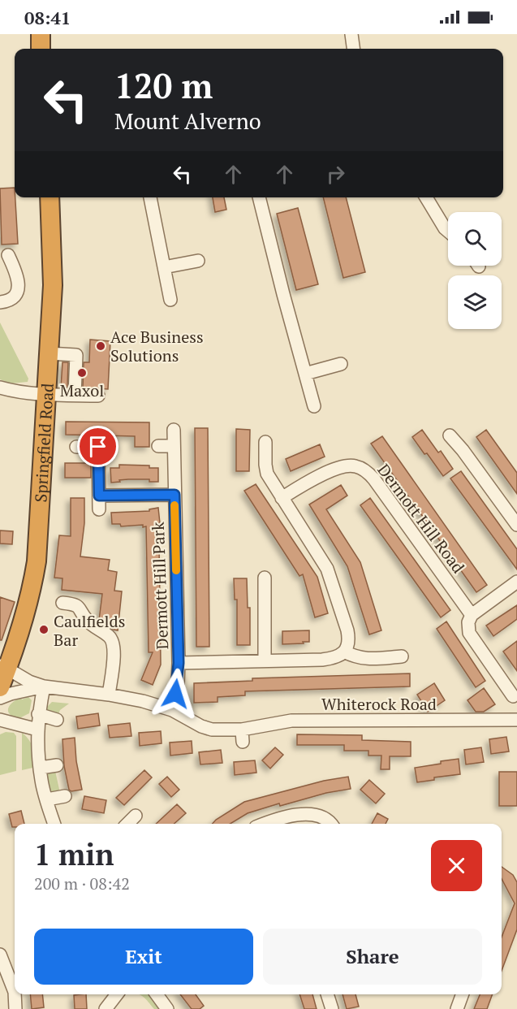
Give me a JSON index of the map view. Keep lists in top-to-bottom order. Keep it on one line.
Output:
{"streets":{"highway":["Springfield Road"],"street":["Dermott Hill Road","Dermott Hill Park","Whiterock Road"]},"crossings":[["Springfield Road","Whiterock Road"],["Dermott Hill Park","Whiterock Road"]],"places":["Ace Business Solutions","Maxol","Caulfields Bar"],"page":{"status":"08:41","turn":["120 m","Mount Alverno"],"heading":["1 min","200 m · 08:42"],"buttons":["Exit","Share"]}}
